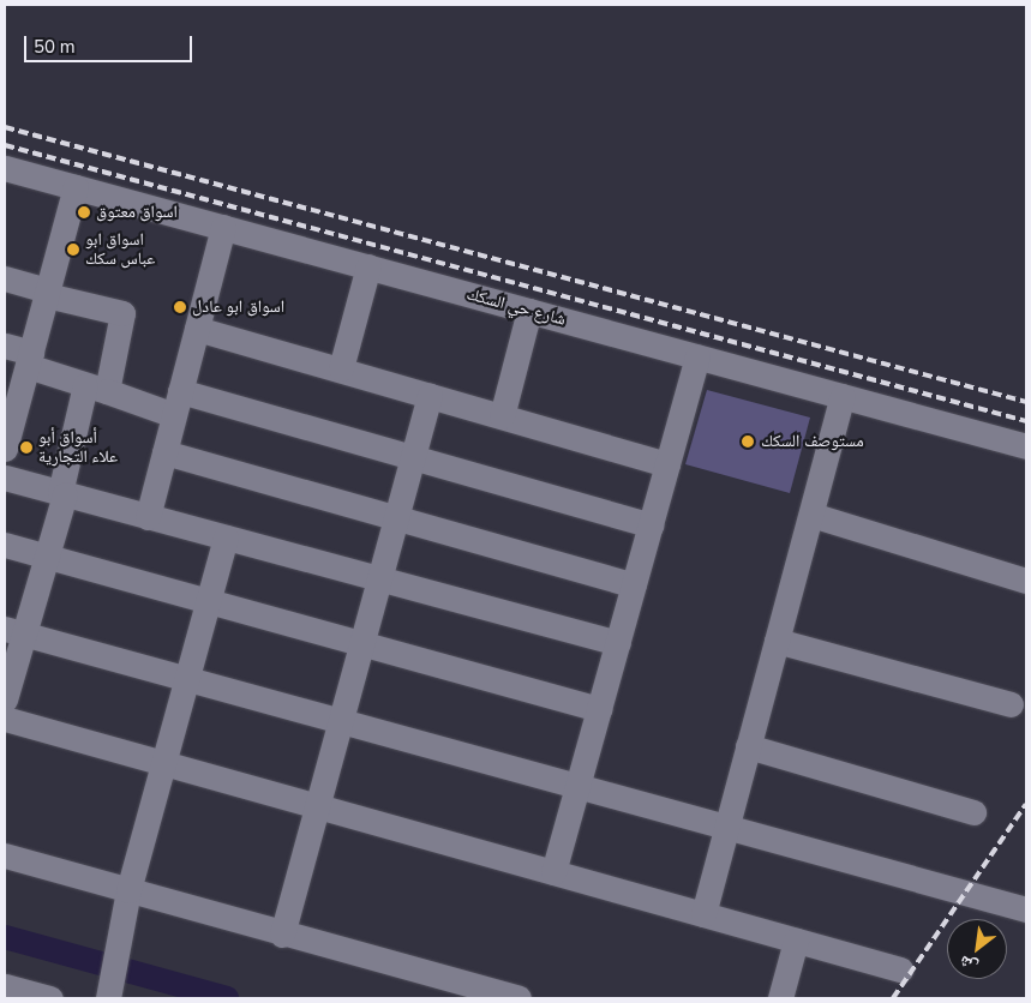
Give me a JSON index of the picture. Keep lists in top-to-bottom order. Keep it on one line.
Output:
{"streets":{"street":["شارع حي السكك"]},"places":["اسواق معتوق","اسواق ابو عباس سكك","اسواق ابو عادل","مستوصف السكك","أسواق أبو علاء التجارية"],"scale_bar":"50 m","north":"bottom left"}
